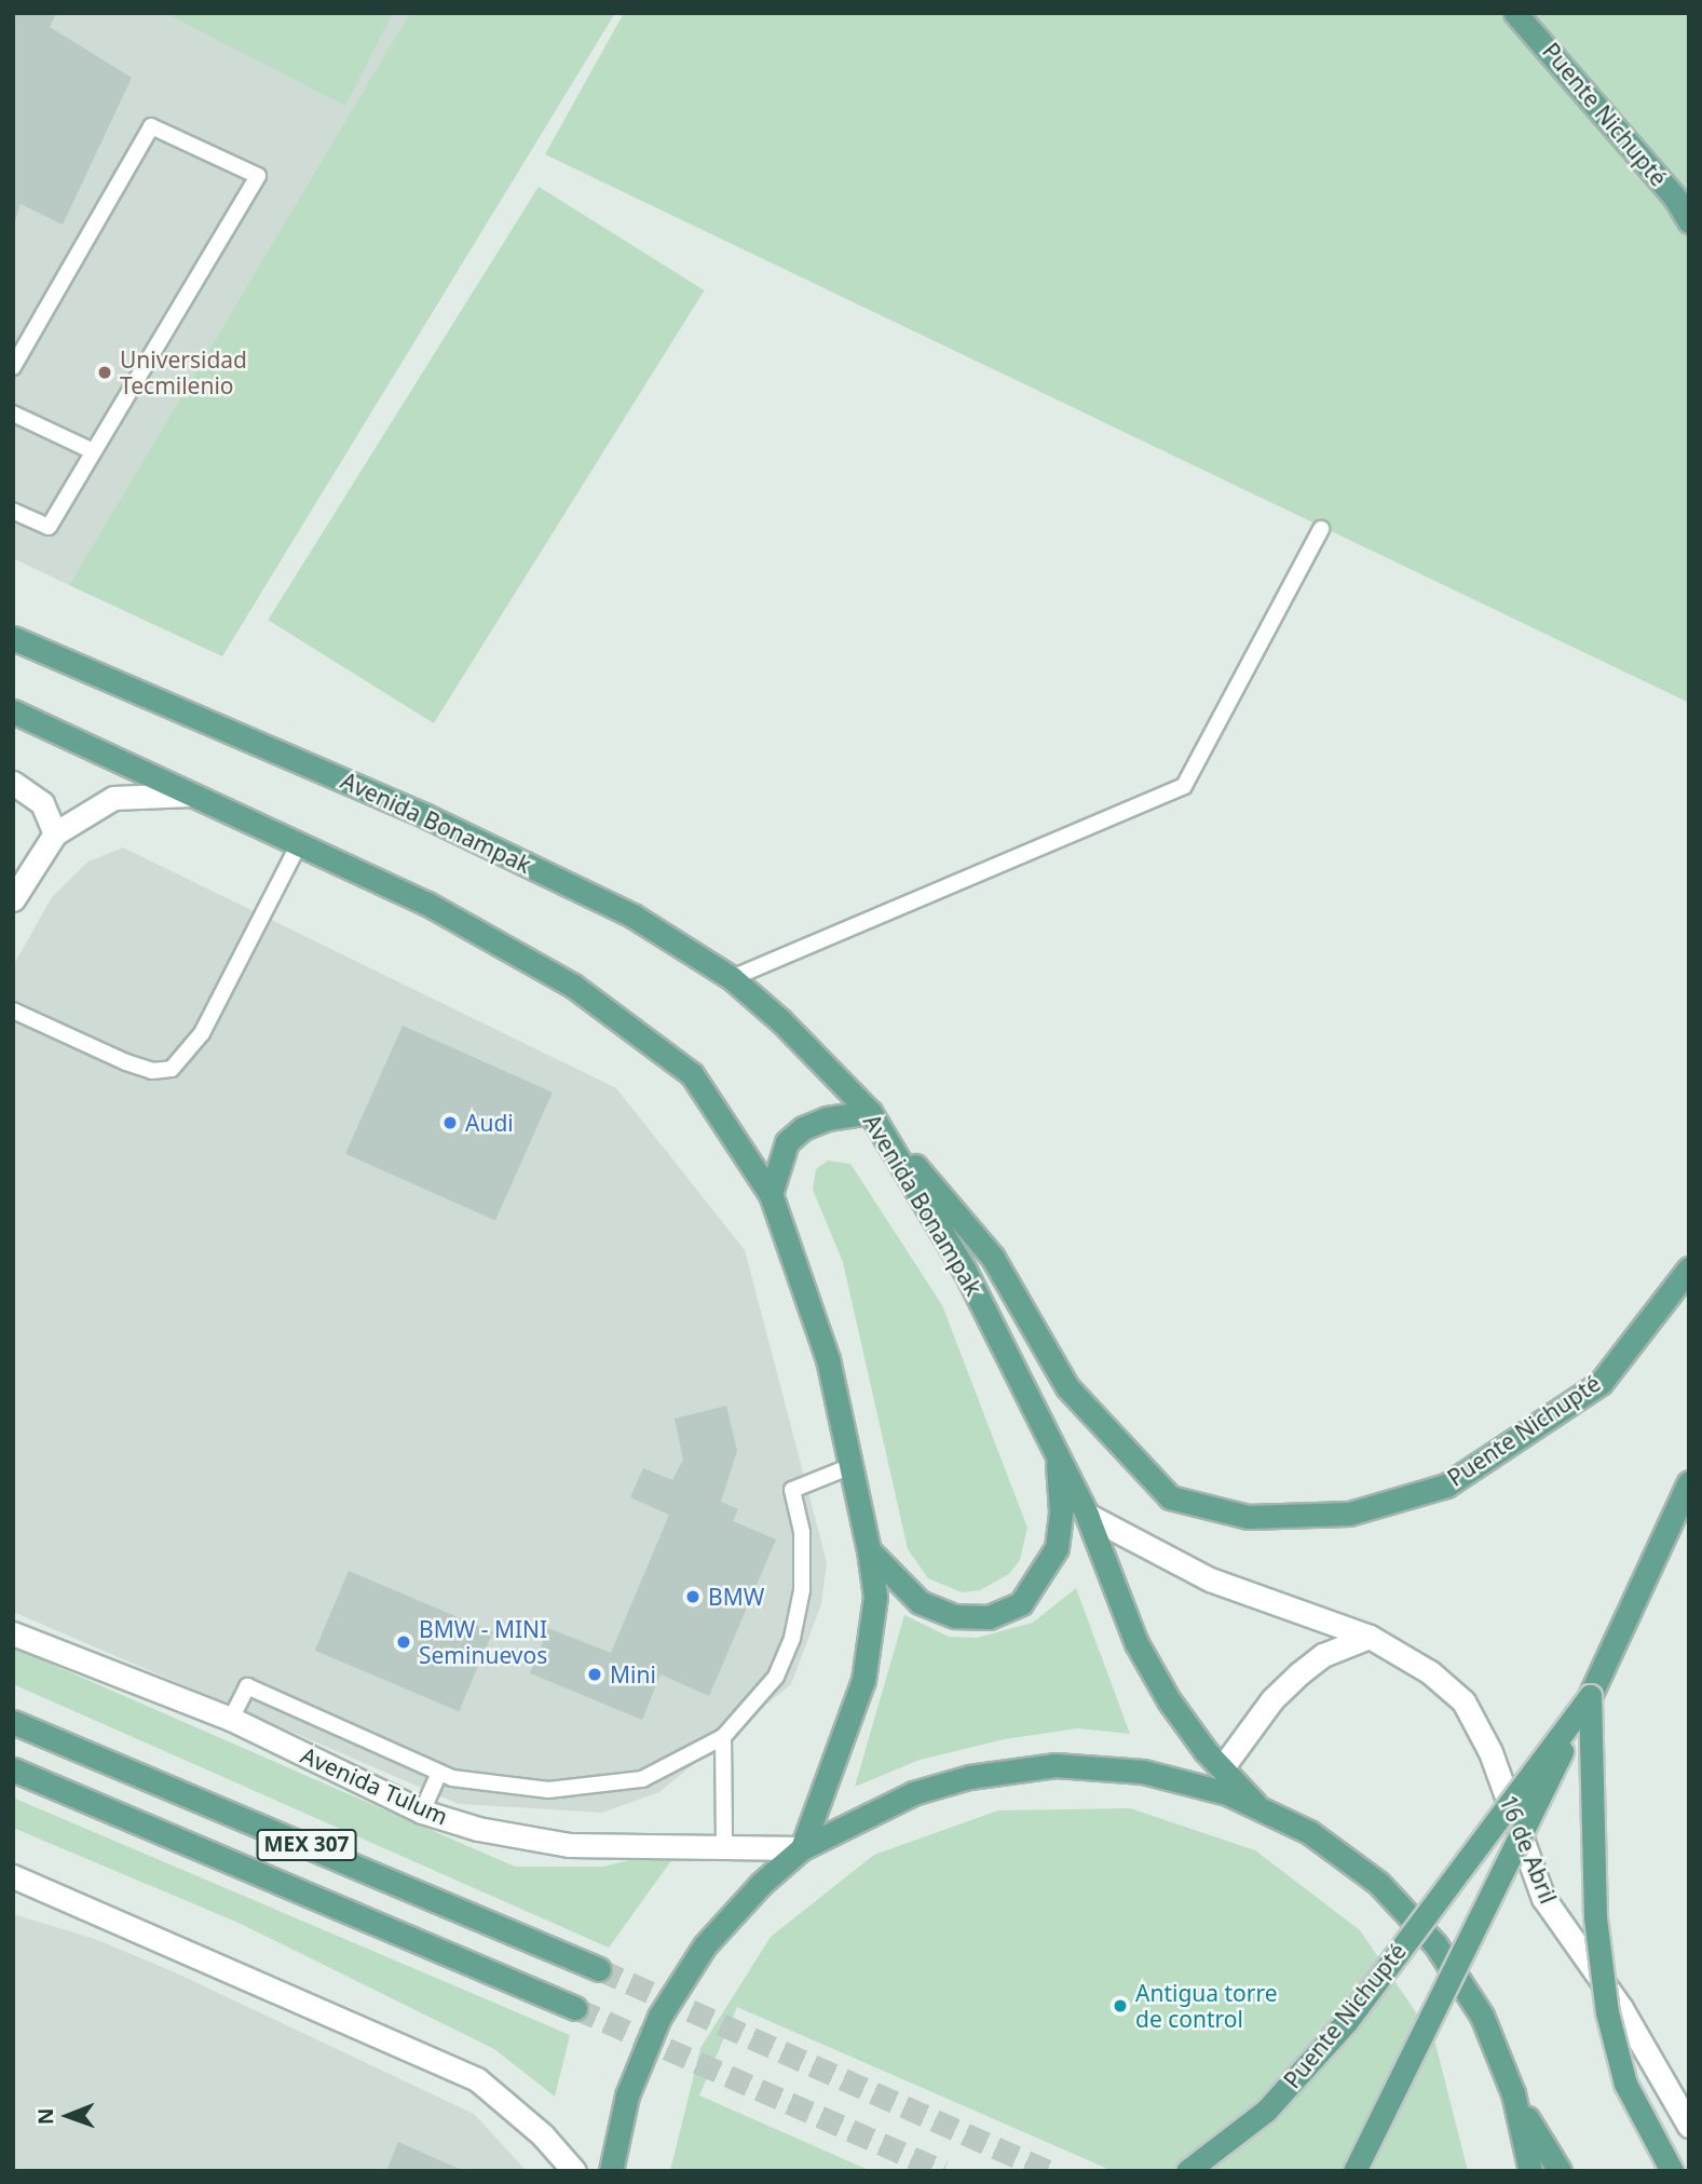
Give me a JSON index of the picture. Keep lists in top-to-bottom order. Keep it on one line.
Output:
{"streets":{"main road":["Puente Nichupté","Avenida Bonampak","MEX 307"],"street":["Avenida Tulum","16 de Abril"]},"crossings":[["Puente Nichupté","Avenida Bonampak"],["Avenida Bonampak","16 de Abril"]],"places":["Universidad Tecmilenio","Audi","BMW","BMW - MINI Seminuevos","Mini","Antigua torre de control"],"north":"left"}
